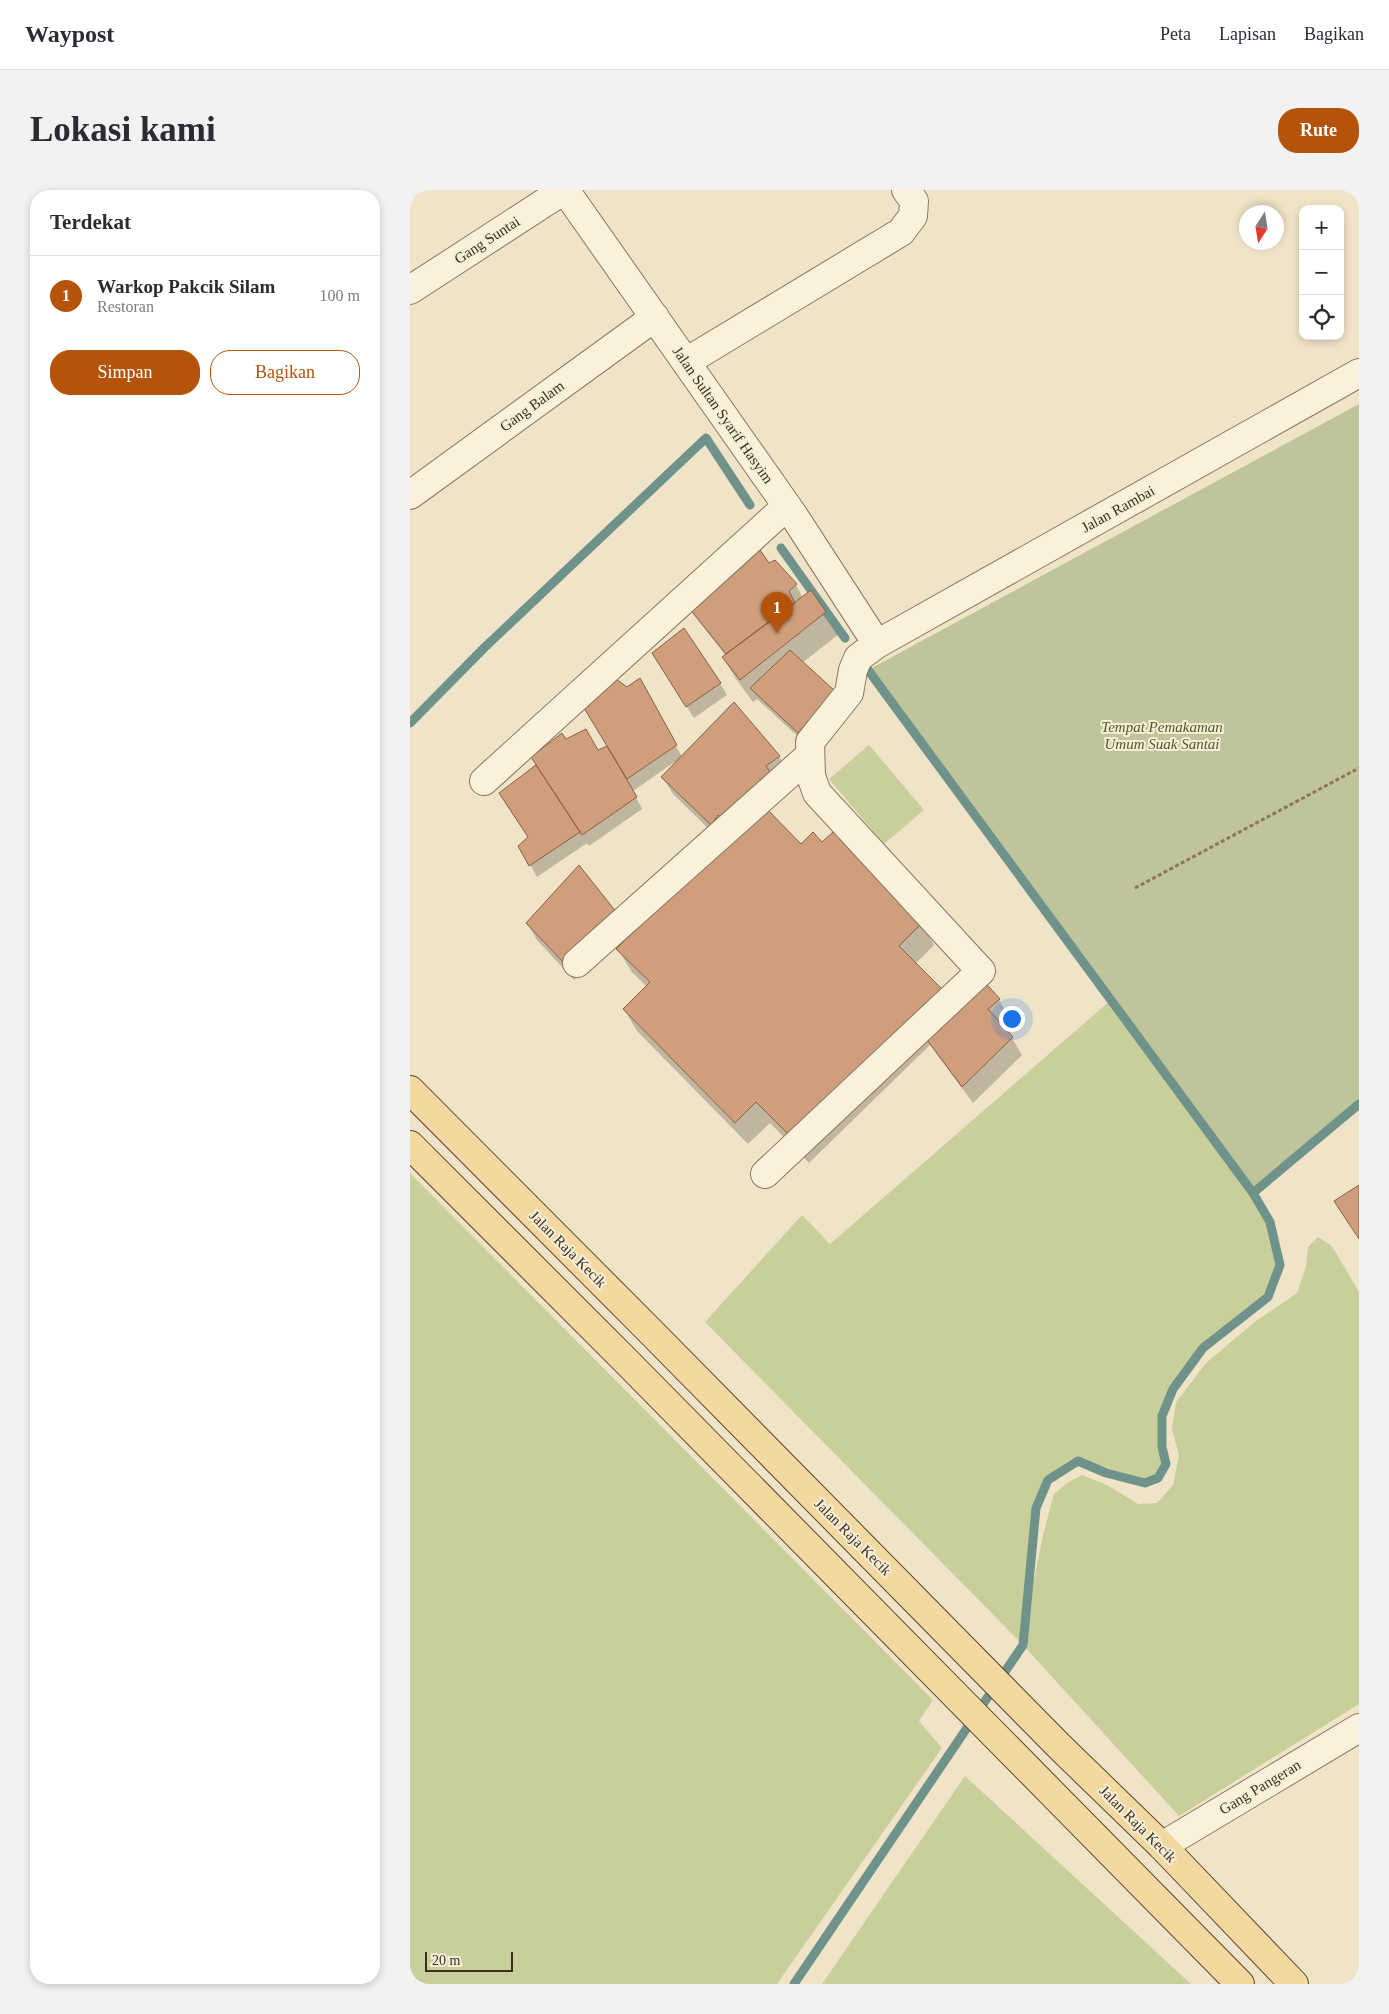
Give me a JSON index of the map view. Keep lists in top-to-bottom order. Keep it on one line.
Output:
{"streets":{"main road":["Jalan Raja Kecik"],"street":["Gang Suntai","Gang Balam","Jalan Sultan Syarif Hasyim","Jalan Rambai","Gang Pangeran"]},"crossings":[["Gang Suntai","Jalan Sultan Syarif Hasyim"],["Gang Balam","Jalan Sultan Syarif Hasyim"],["Jalan Sultan Syarif Hasyim","Jalan Rambai"],["Jalan Raja Kecik","Gang Pangeran"]],"parks":["Tempat Pemakaman Umum Suak Santai"],"scale_bar":"20 m","north":"bottom","page":{"header":"Waypost","nav":["Peta","Lapisan","Bagikan"],"buttons":["Rute",["Simpan","Bagikan"]],"title":"Lokasi kami","heading":"Terdekat","map_buttons":["+","−"],"list":[{"mark":"1","name":"Warkop Pakcik Silam","note":"Restoran","value":"100 m"}],"pins":"1","scale":"20 m"}}
